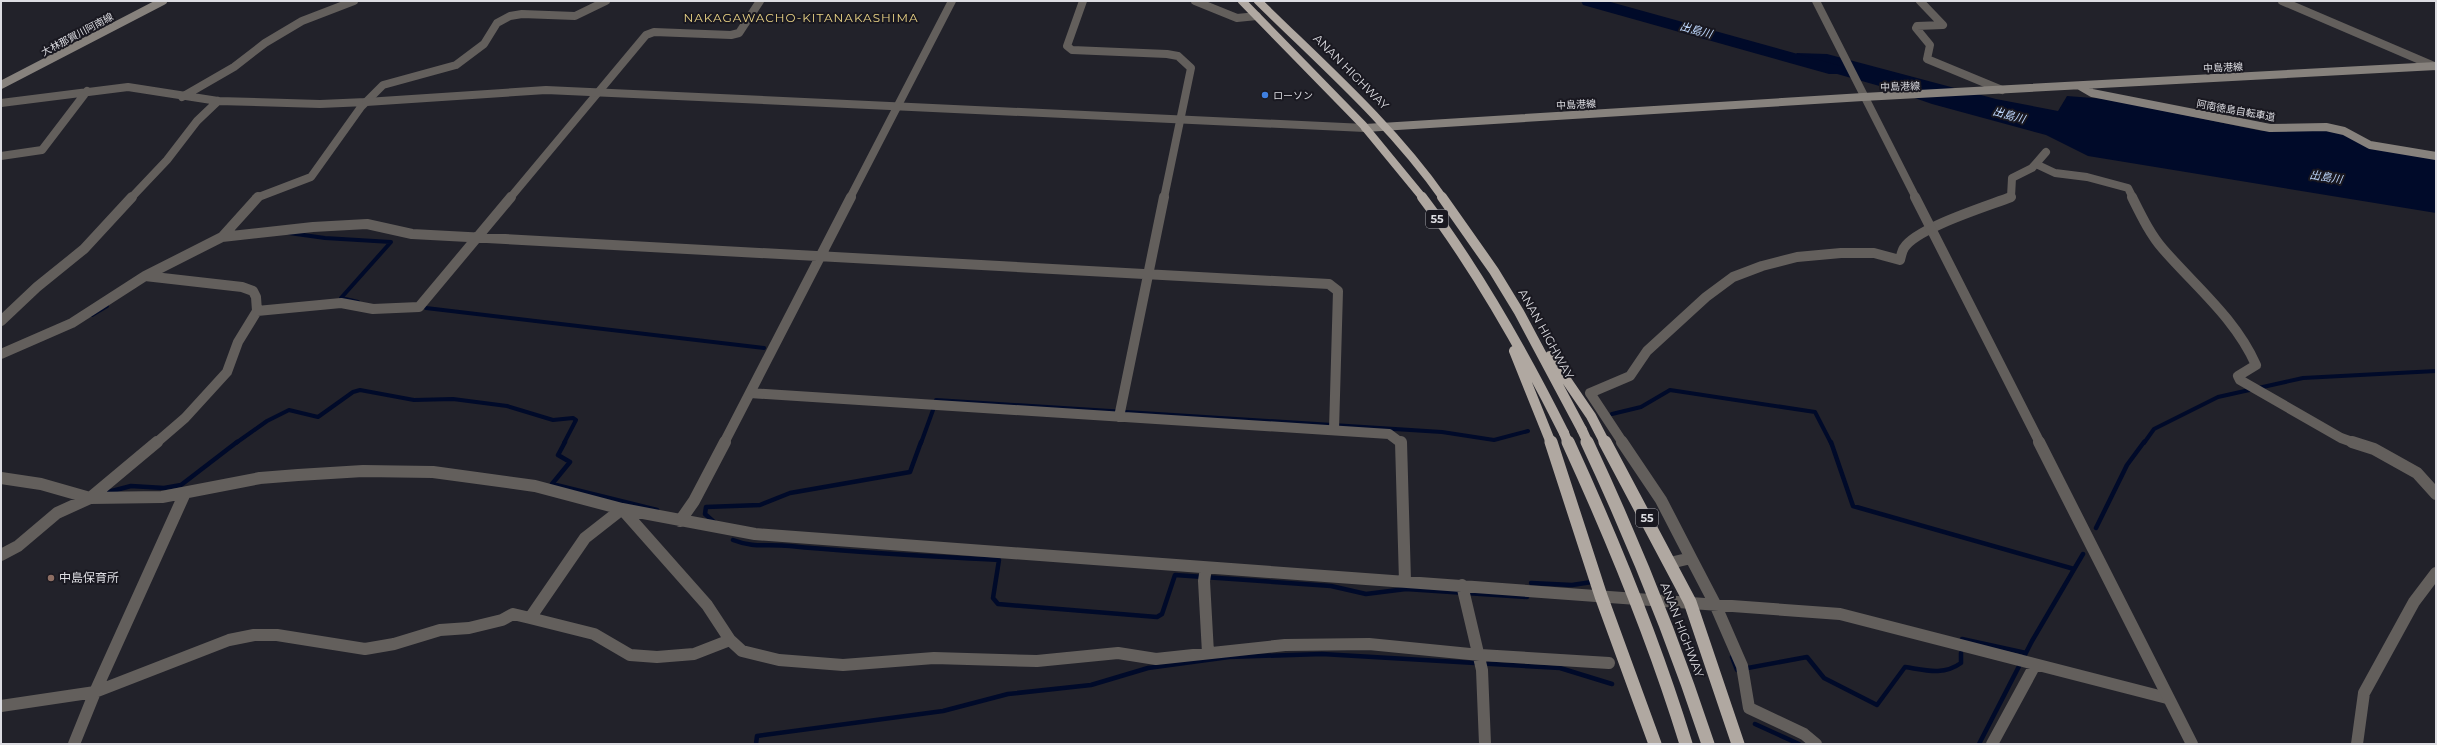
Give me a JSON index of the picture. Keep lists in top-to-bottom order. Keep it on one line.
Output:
{"streets":{"highway":["ANAN HIGHWAY","55"],"main road":["大林那賀川阿南線","中島港線","阿南徳島自転車道"]},"crossings":[["中島港線","ANAN HIGHWAY"],["中島港線","阿南徳島自転車道"],["中島港線","55"],["ANAN HIGHWAY","55"]],"districts":["NAKAGAWACHO-KITANAKASHIMA"],"water":["出島川"],"places":["ローソン","中島保育所"]}
